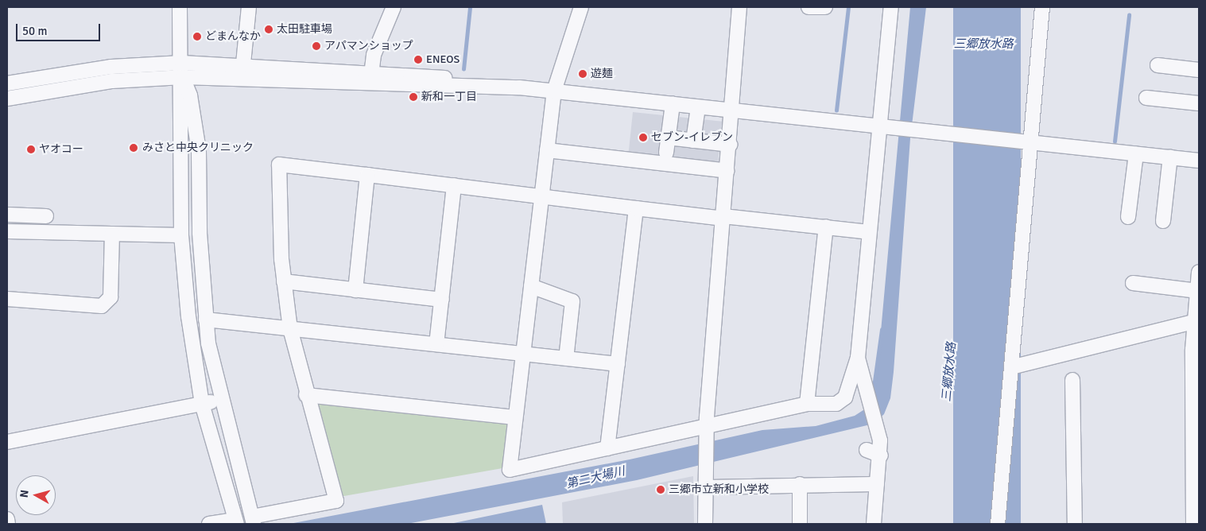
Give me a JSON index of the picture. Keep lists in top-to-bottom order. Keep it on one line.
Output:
{"water":["三郷放水路","第二大場川"],"places":["太田駐車場","どまんなか","アパマンショップ","ENEOS","遊麺","新和一丁目","セブン-イレブン","みさと中央クリニック","ヤオコー","三郷市立新和小学校"],"scale_bar":"50 m","north":"left"}
